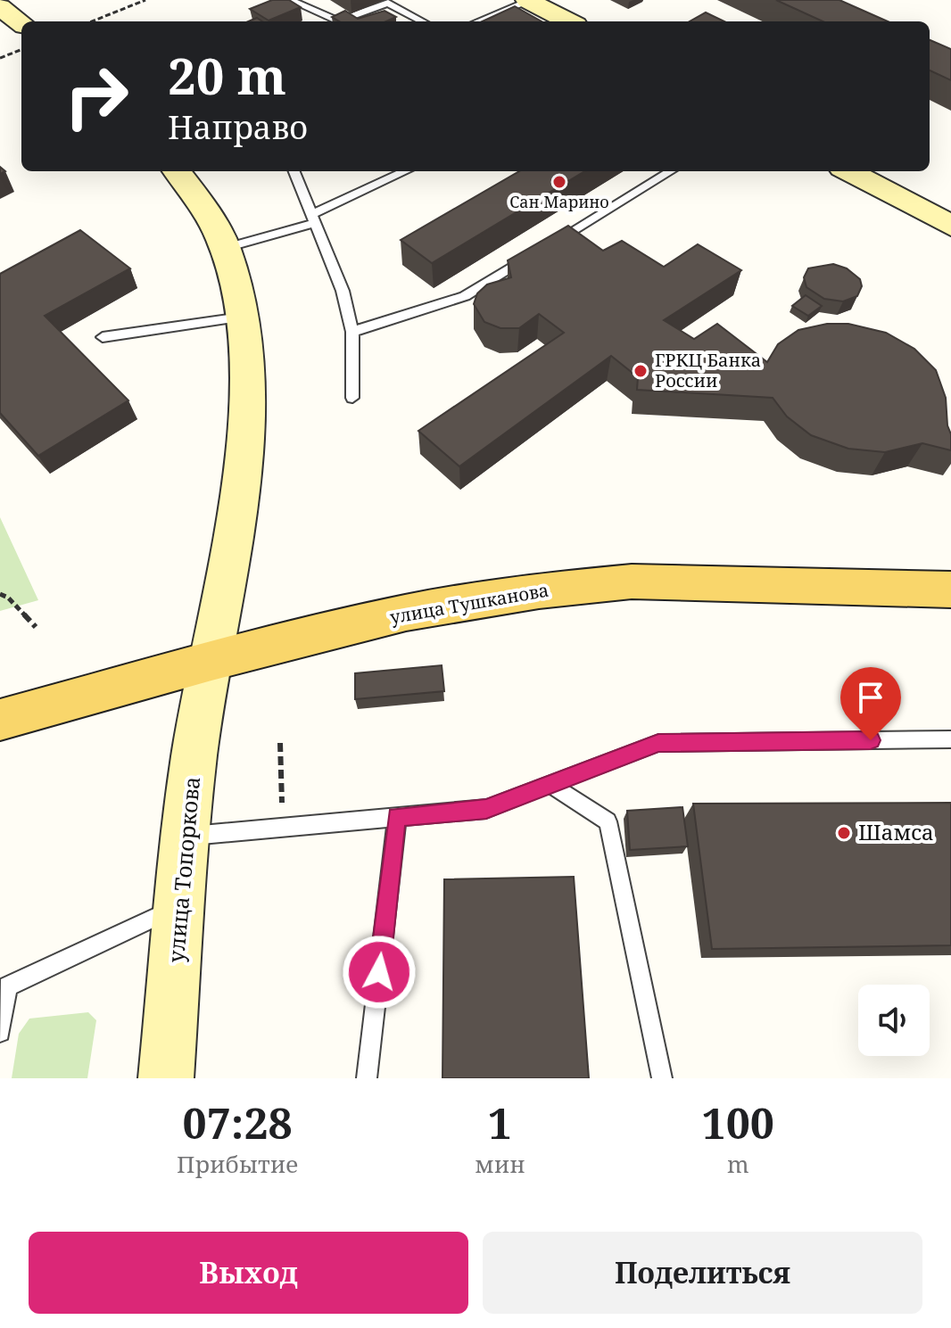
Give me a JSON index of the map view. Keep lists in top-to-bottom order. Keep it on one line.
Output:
{"streets":{"main road":["улица Тушканова","улица Топоркова"]},"crossings":[["улица Тушканова","улица Топоркова"]],"places":["Сан Марино","ГРКЦ Банка России","Шамса"],"page":{"turn":["20 m","Направо"],"eta":["07:28","Прибытие","1","мин","100","m"],"buttons":["Выход","Поделиться"]}}
